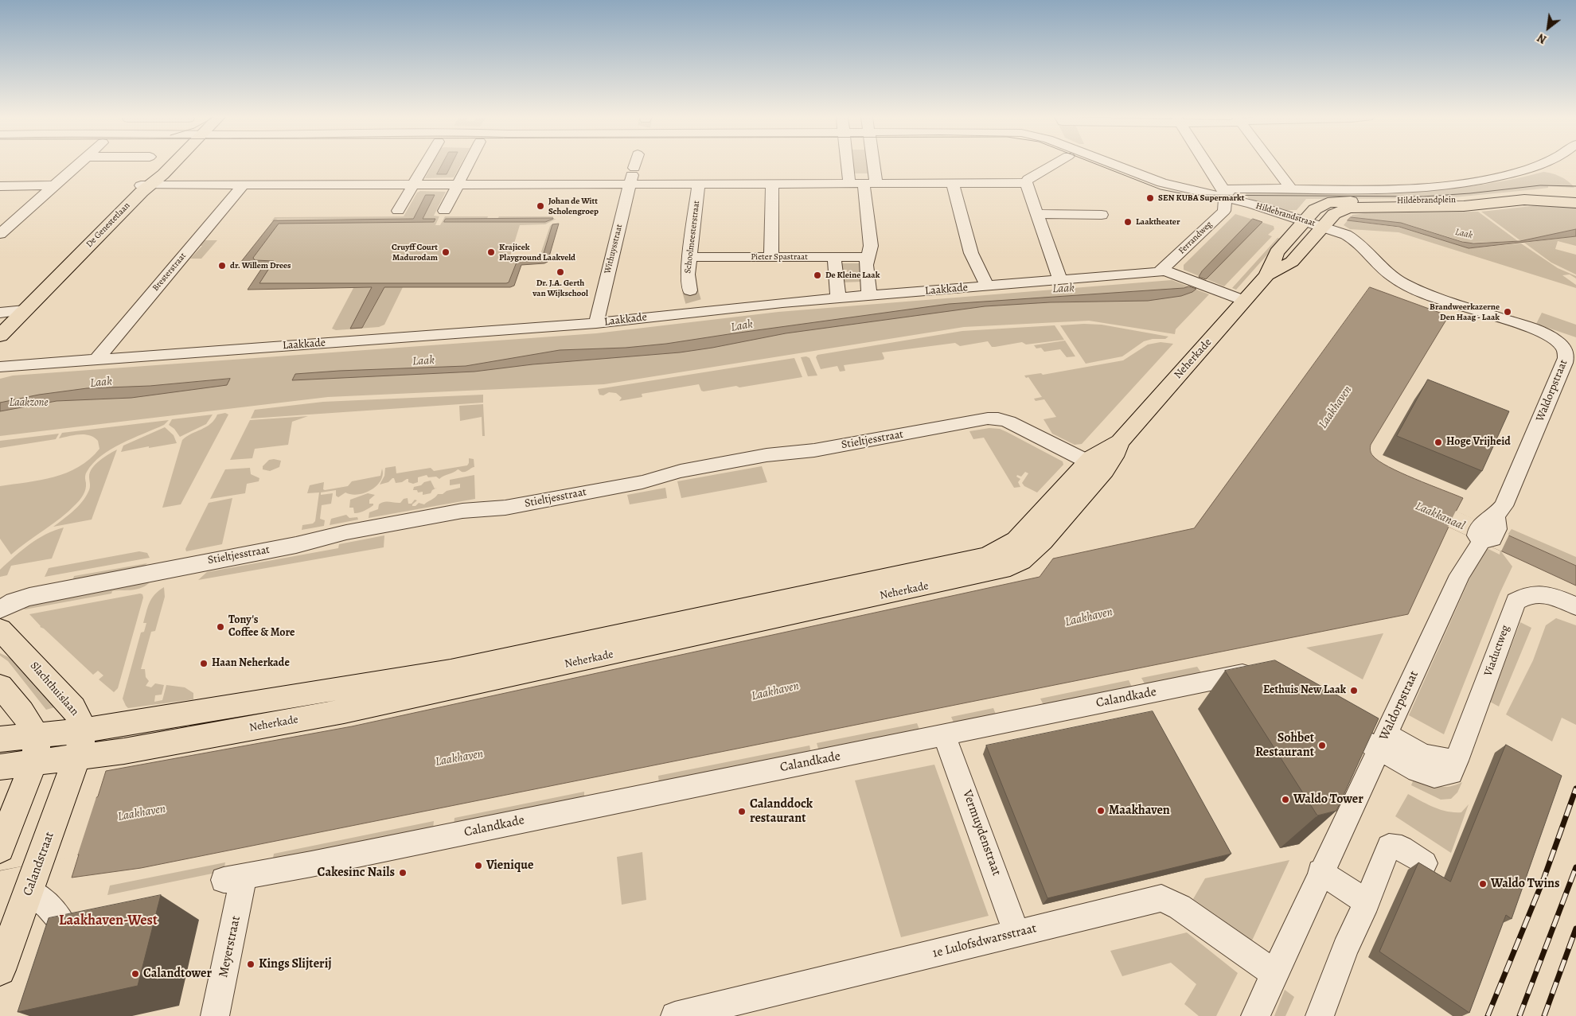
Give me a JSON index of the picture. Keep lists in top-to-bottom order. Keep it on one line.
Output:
{"streets":{"main road":["Hildebrandplein","De Genestetlaan","Neherkade","Slachthuislaan","Calandstraat"],"street":["Hildebrandstraat","Schoolmeesterstraat","Ferrandweg","Withuysstraat","Pieter Spastraat","Bresterstraat","Laakkade","Waldorpstraat","Stieltjesstraat","Viaductweg","Calandkade","Vermuydenstraat","1e Lulofsdwarsstraat","Meyerstraat"]},"crossings":[["Hildebrandplein","Hildebrandstraat"],["Hildebrandplein","Neherkade"],["Hildebrandplein","Waldorpstraat"],["Hildebrandstraat","Ferrandweg"],["Hildebrandstraat","Neherkade"],["Hildebrandstraat","Waldorpstraat"],["Schoolmeesterstraat","Pieter Spastraat"],["Schoolmeesterstraat","Laakkade"],["Ferrandweg","Laakkade"],["Withuysstraat","Laakkade"],["Bresterstraat","Laakkade"],["Neherkade","Waldorpstraat"],["Neherkade","Stieltjesstraat"],["Neherkade","Slachthuislaan"],["Neherkade","Calandstraat"],["Waldorpstraat","Viaductweg"],["Waldorpstraat","1e Lulofsdwarsstraat"],["Calandkade","Vermuydenstraat"],["Calandkade","Meyerstraat"],["Vermuydenstraat","1e Lulofsdwarsstraat"]],"districts":["Laakhaven-West"],"water":["Laak","Laakhaven","Laakkanaal"],"parks":["Laakzone"],"places":["SEN KUBA Supermarkt","Johan de Witt Scholengroep","Laaktheater","Cruyff Court Madurodam","Krajicek Playground Laakveld","dr. Willem Drees","Dr. J.A. Gerth van Wijkschool","De Kleine Laak","Brandweerkazerne Den Haag - Laak","Hoge Vrijheid","Tony's Coffee & More","Haan Neherkade","Eethuis New Laak","Sohbet Restaurant","Waldo Tower","Maakhaven","Calanddock restaurant","Vienique","Cakesinc Nails","Waldo Twins","Kings Slijterij","Calandtower"],"north":"bottom left"}
